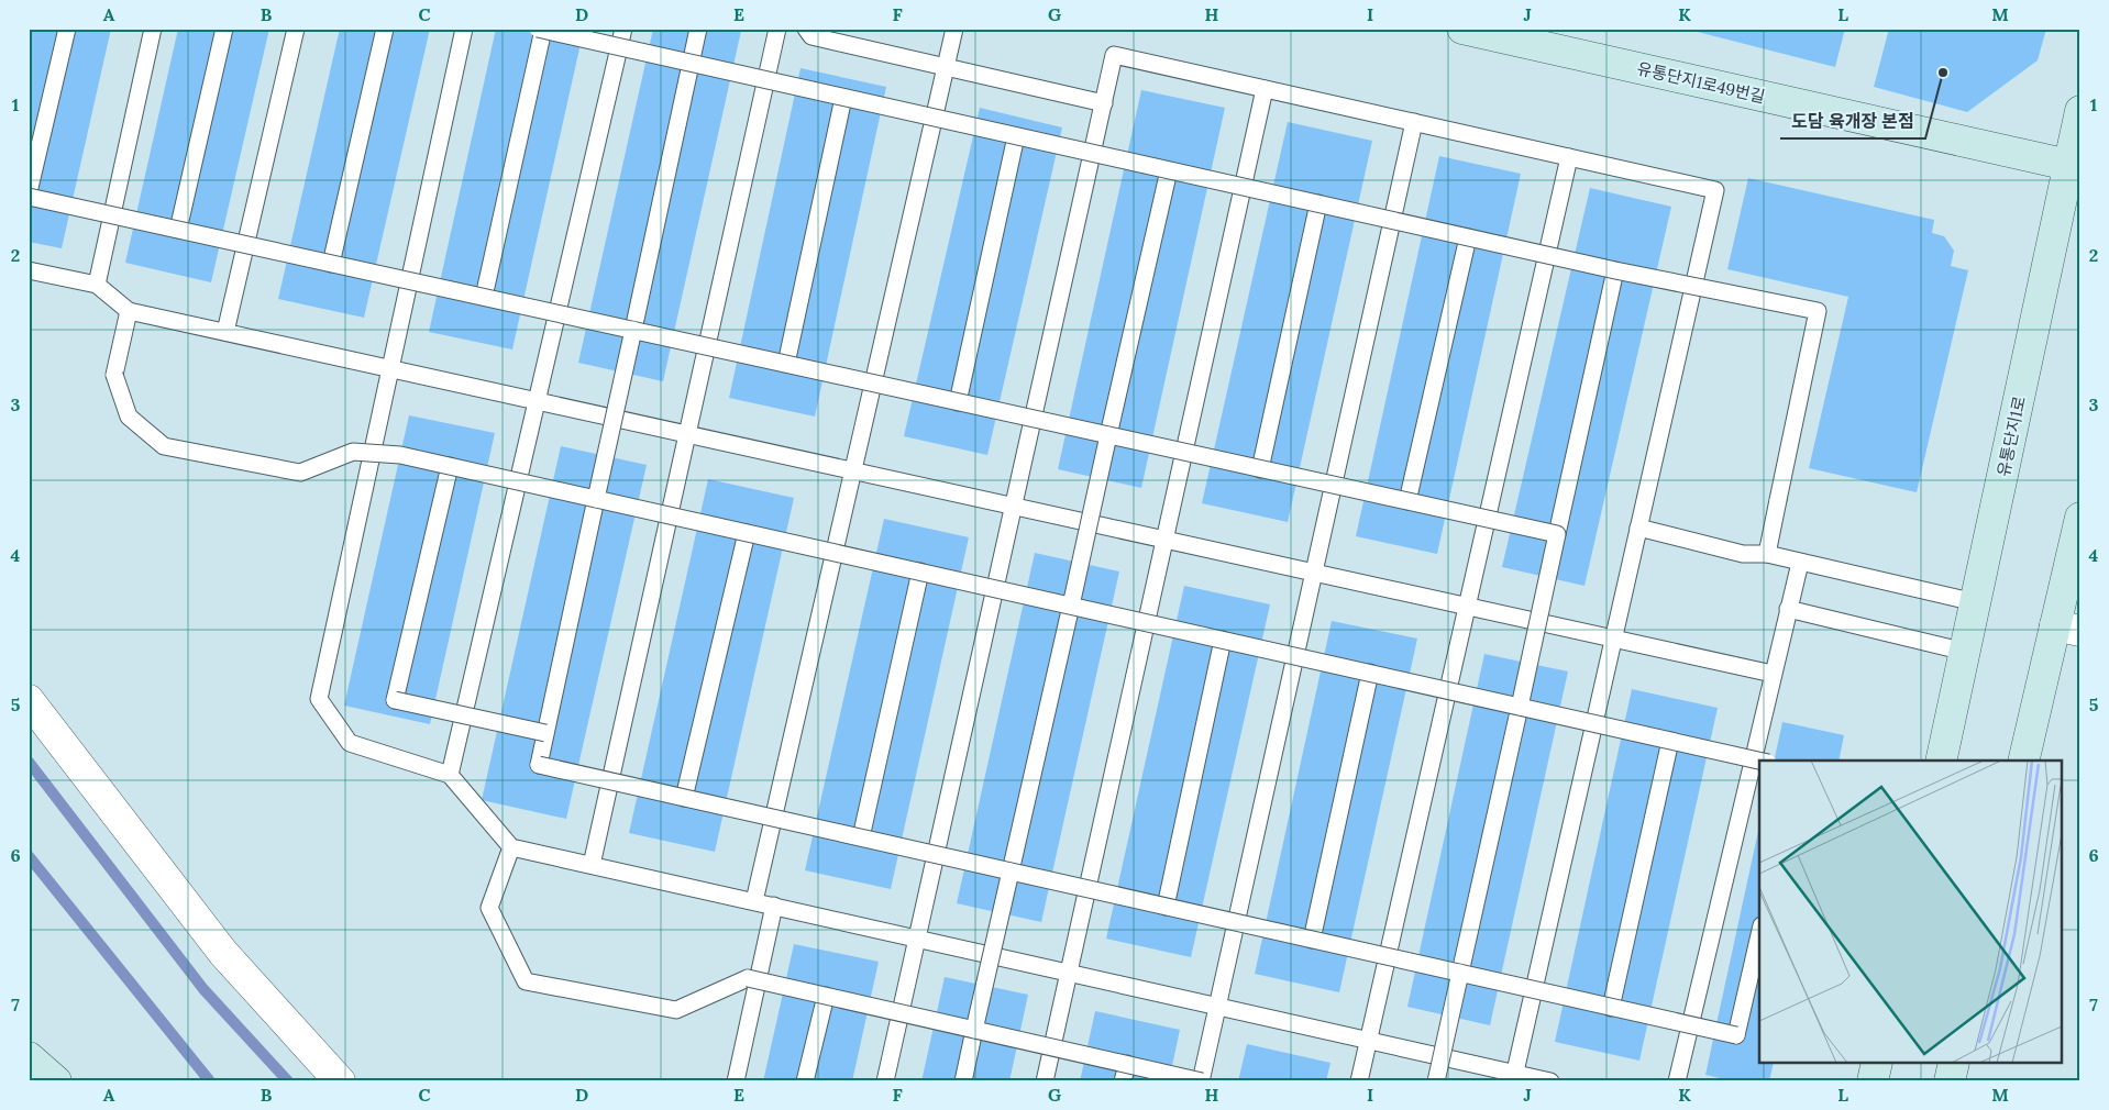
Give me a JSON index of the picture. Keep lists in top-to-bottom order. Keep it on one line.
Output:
{"streets":{"main road":["유통단지1로49번길","유통단지1로"]},"crossings":[["유통단지1로49번길","유통단지1로"]],"places":["도담 육개장 본점"],"grid":{"columns":["A","B","C","D","E","F","G","H","I","J","K","L","M"],"rows":["1","2","3","4","5","6","7"]}}
